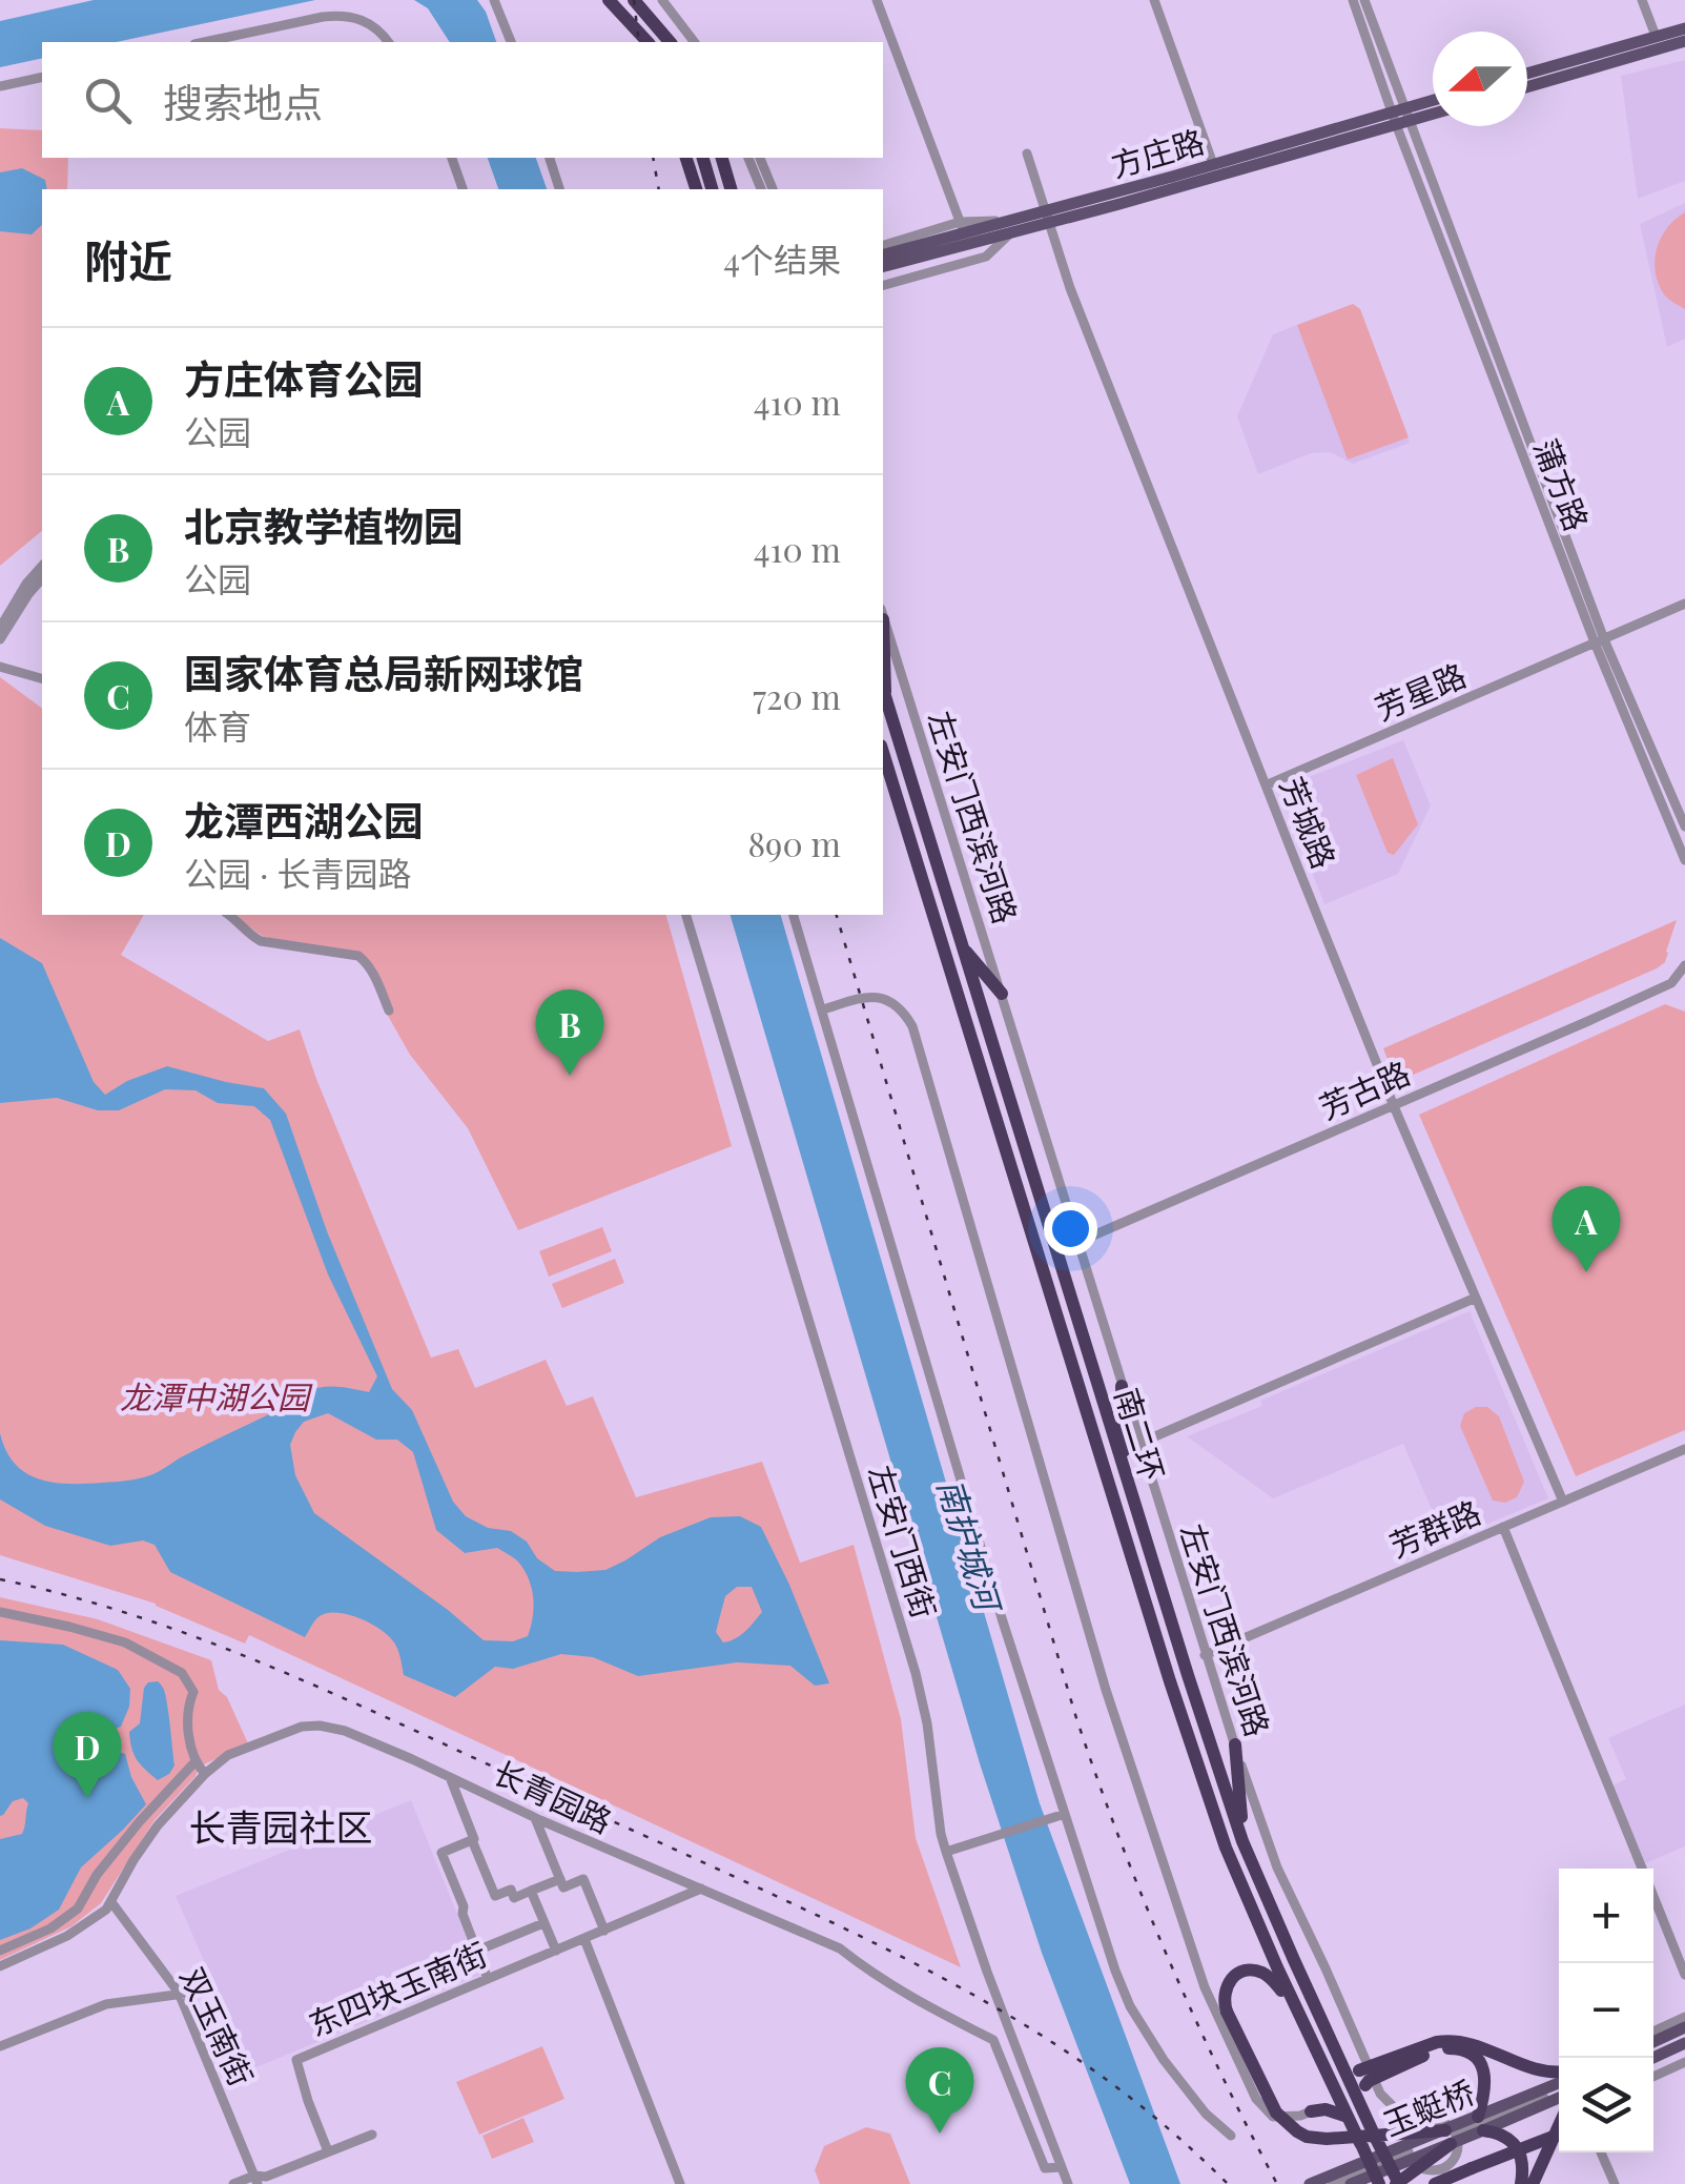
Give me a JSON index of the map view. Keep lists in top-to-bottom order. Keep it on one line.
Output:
{"streets":{"highway":["南二环"],"main road":["方庄路","玉蜓桥"],"street":["蒲方路","芳星路","左安门西滨河路","芳城路","芳古路","芳群路","左安门西街","长青园路","东四块玉南街","双玉南街"]},"crossings":[["方庄路","蒲方路"],["方庄路","芳城路"],["蒲方路","芳星路"],["芳星路","芳城路"],["左安门西滨河路","芳古路"],["左安门西滨河路","芳群路"],["芳城路","芳古路"],["芳城路","芳群路"],["左安门西街","长青园路"],["长青园路","东四块玉南街"],["长青园路","双玉南街"]],"districts":["长青园社区"],"water":["南护城河"],"parks":["龙潭中湖公园"],"north":"left","page":{"search":"搜索地点","heading":["附近","4个结果"],"list":[{"mark":"A","name":"方庄体育公园","note":"公园","value":"410 m"},{"mark":"B","name":"北京教学植物园","note":"公园","value":"410 m"},{"mark":"C","name":"国家体育总局新网球馆","note":"体育","value":"720 m"},{"mark":"D","name":"龙潭西湖公园","note":"公园 · 长青园路","value":"890 m"}],"pins":["B","A","D","C"],"map_buttons":["+","−"]}}
